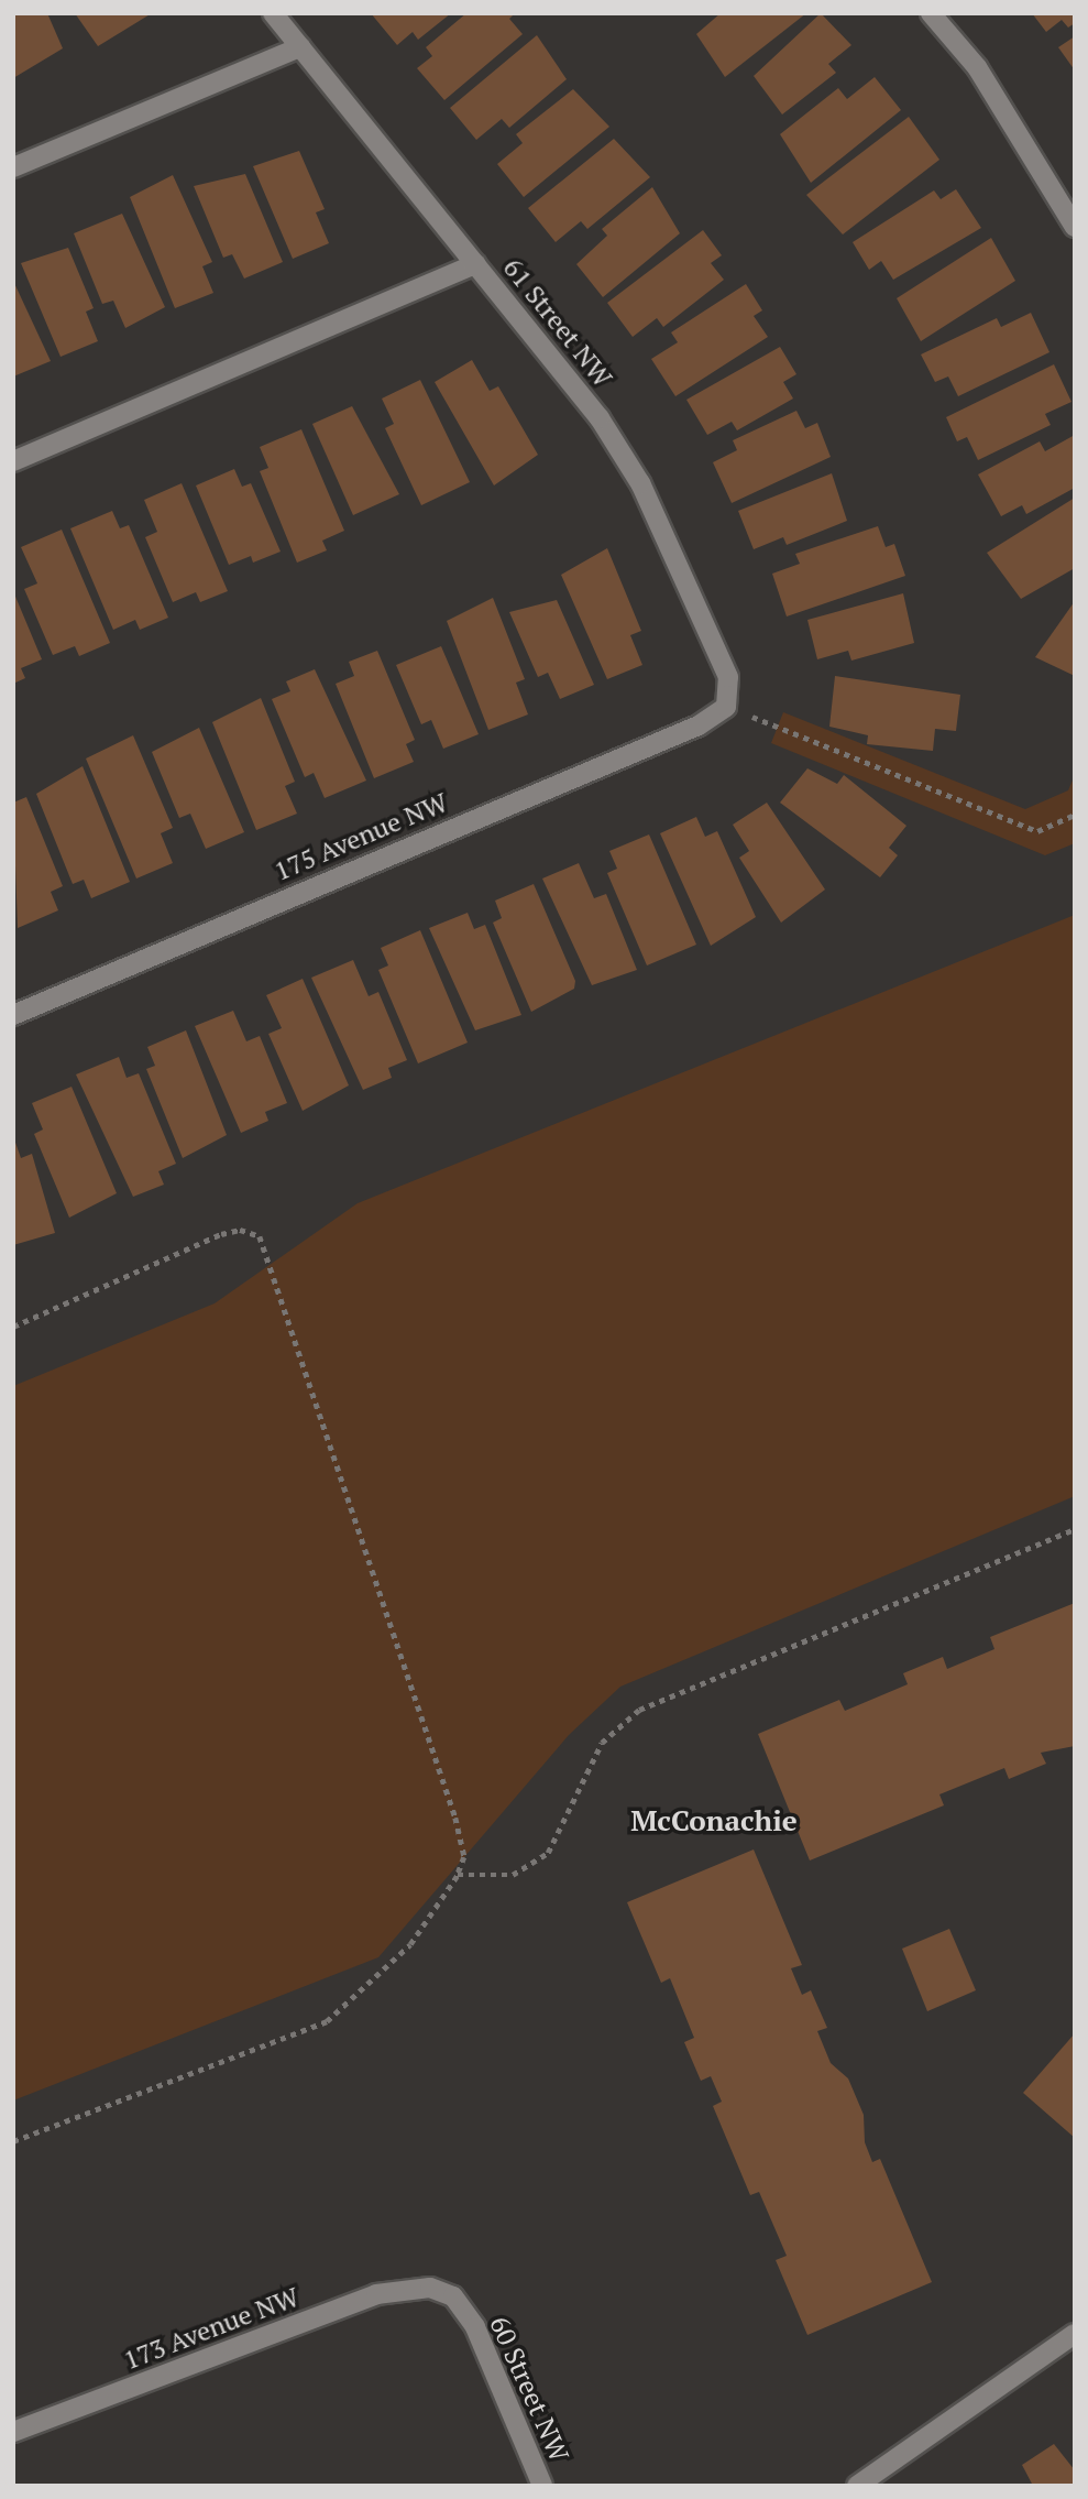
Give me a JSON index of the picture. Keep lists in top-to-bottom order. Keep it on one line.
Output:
{"streets":{"street":["61 Street NW","175 Avenue NW","173 Avenue NW","60 Street NW"]},"crossings":[["61 Street NW","175 Avenue NW"],["173 Avenue NW","60 Street NW"]],"districts":["McConachie"]}
